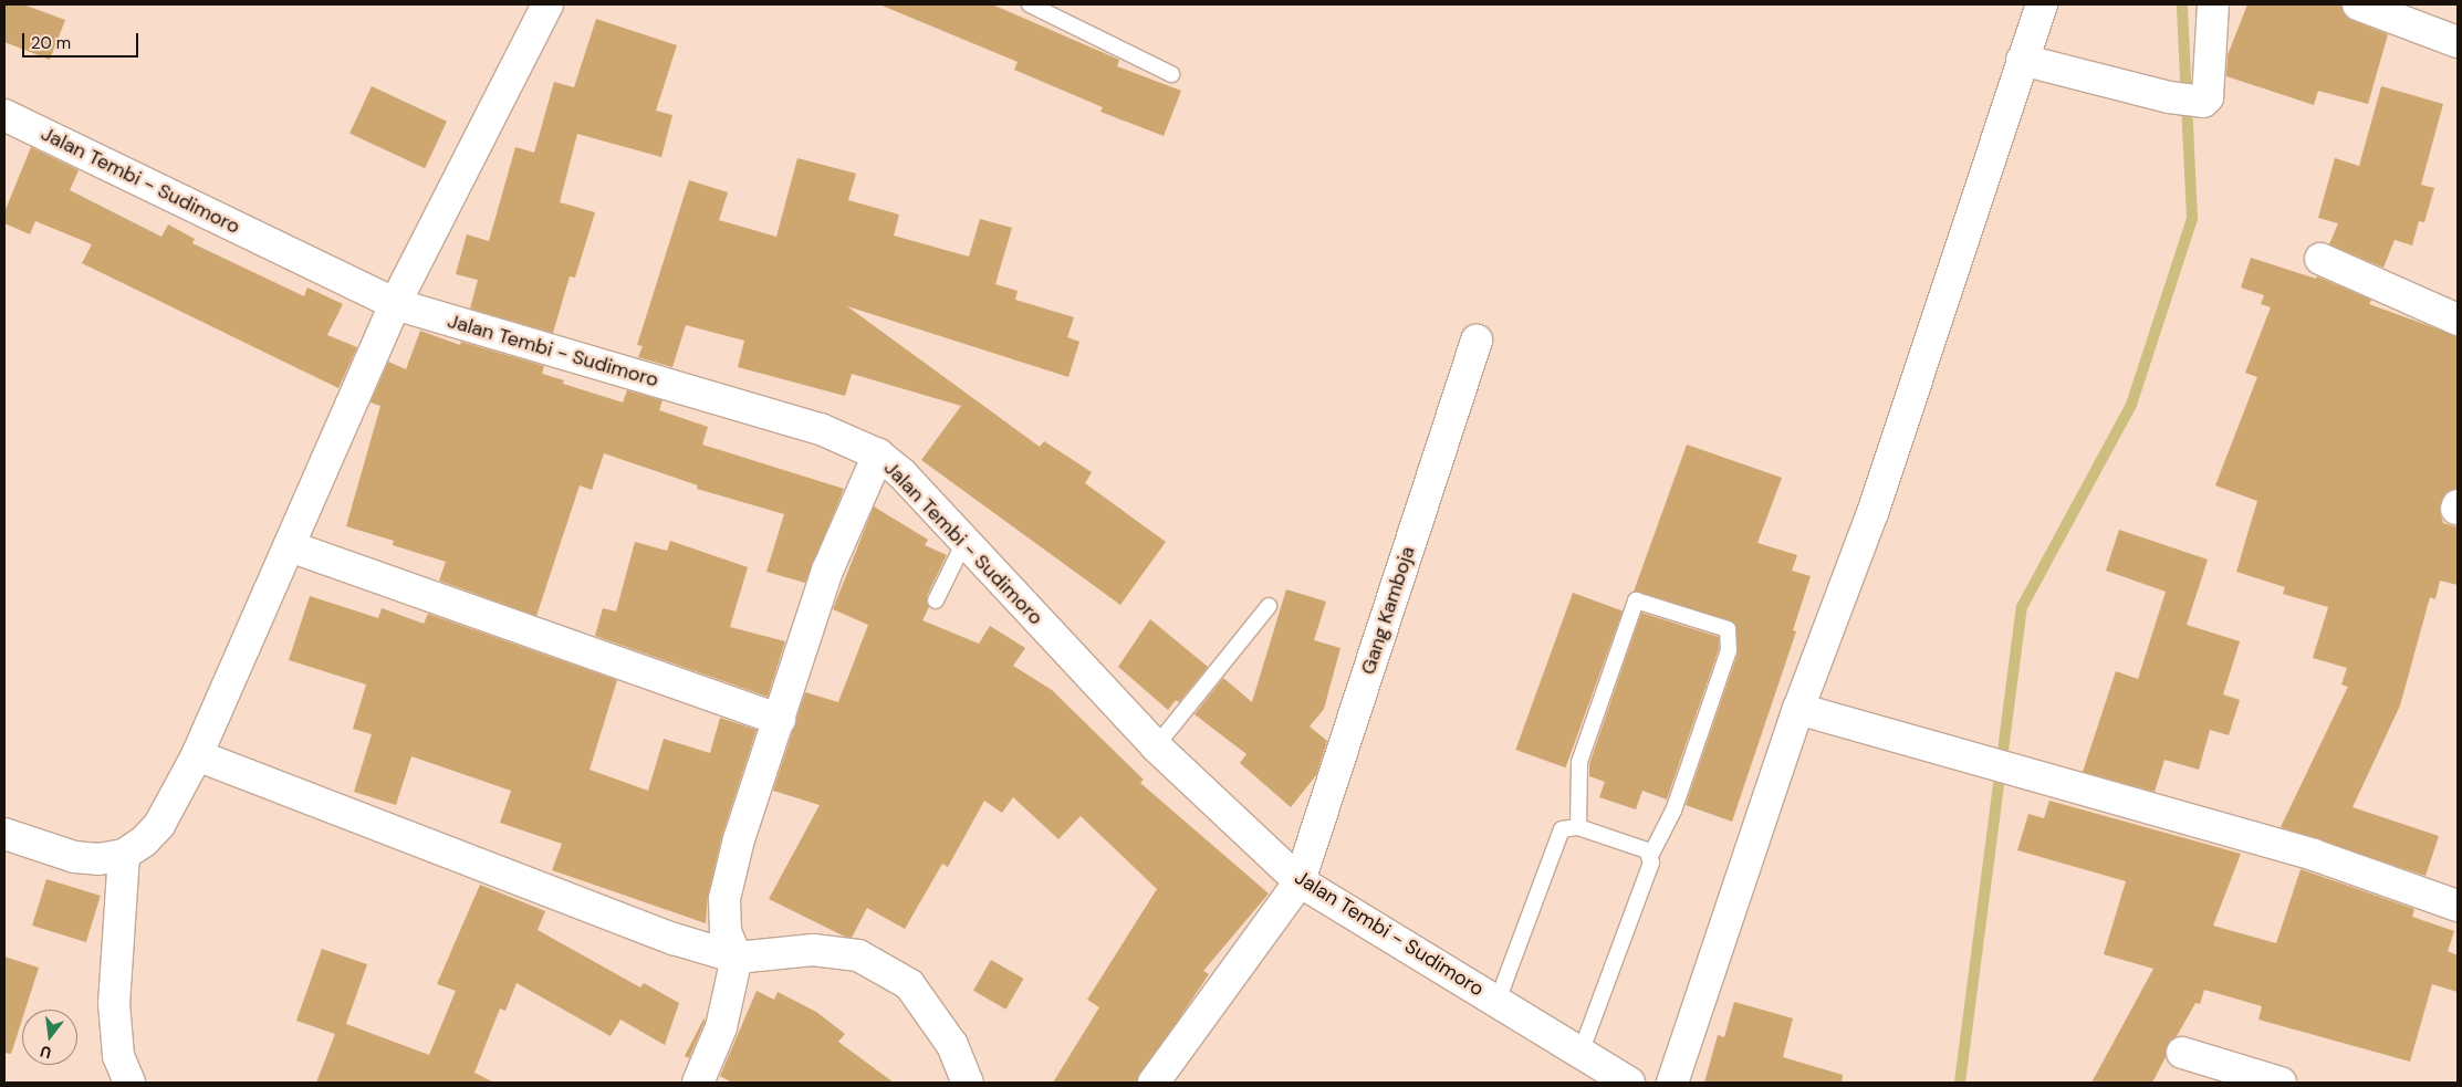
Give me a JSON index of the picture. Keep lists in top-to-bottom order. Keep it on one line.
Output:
{"streets":{"street":["Jalan Tembi - Sudimoro","Gang Kamboja"]},"crossings":[["Jalan Tembi - Sudimoro","Gang Kamboja"]],"scale_bar":"20 m","north":"bottom"}
